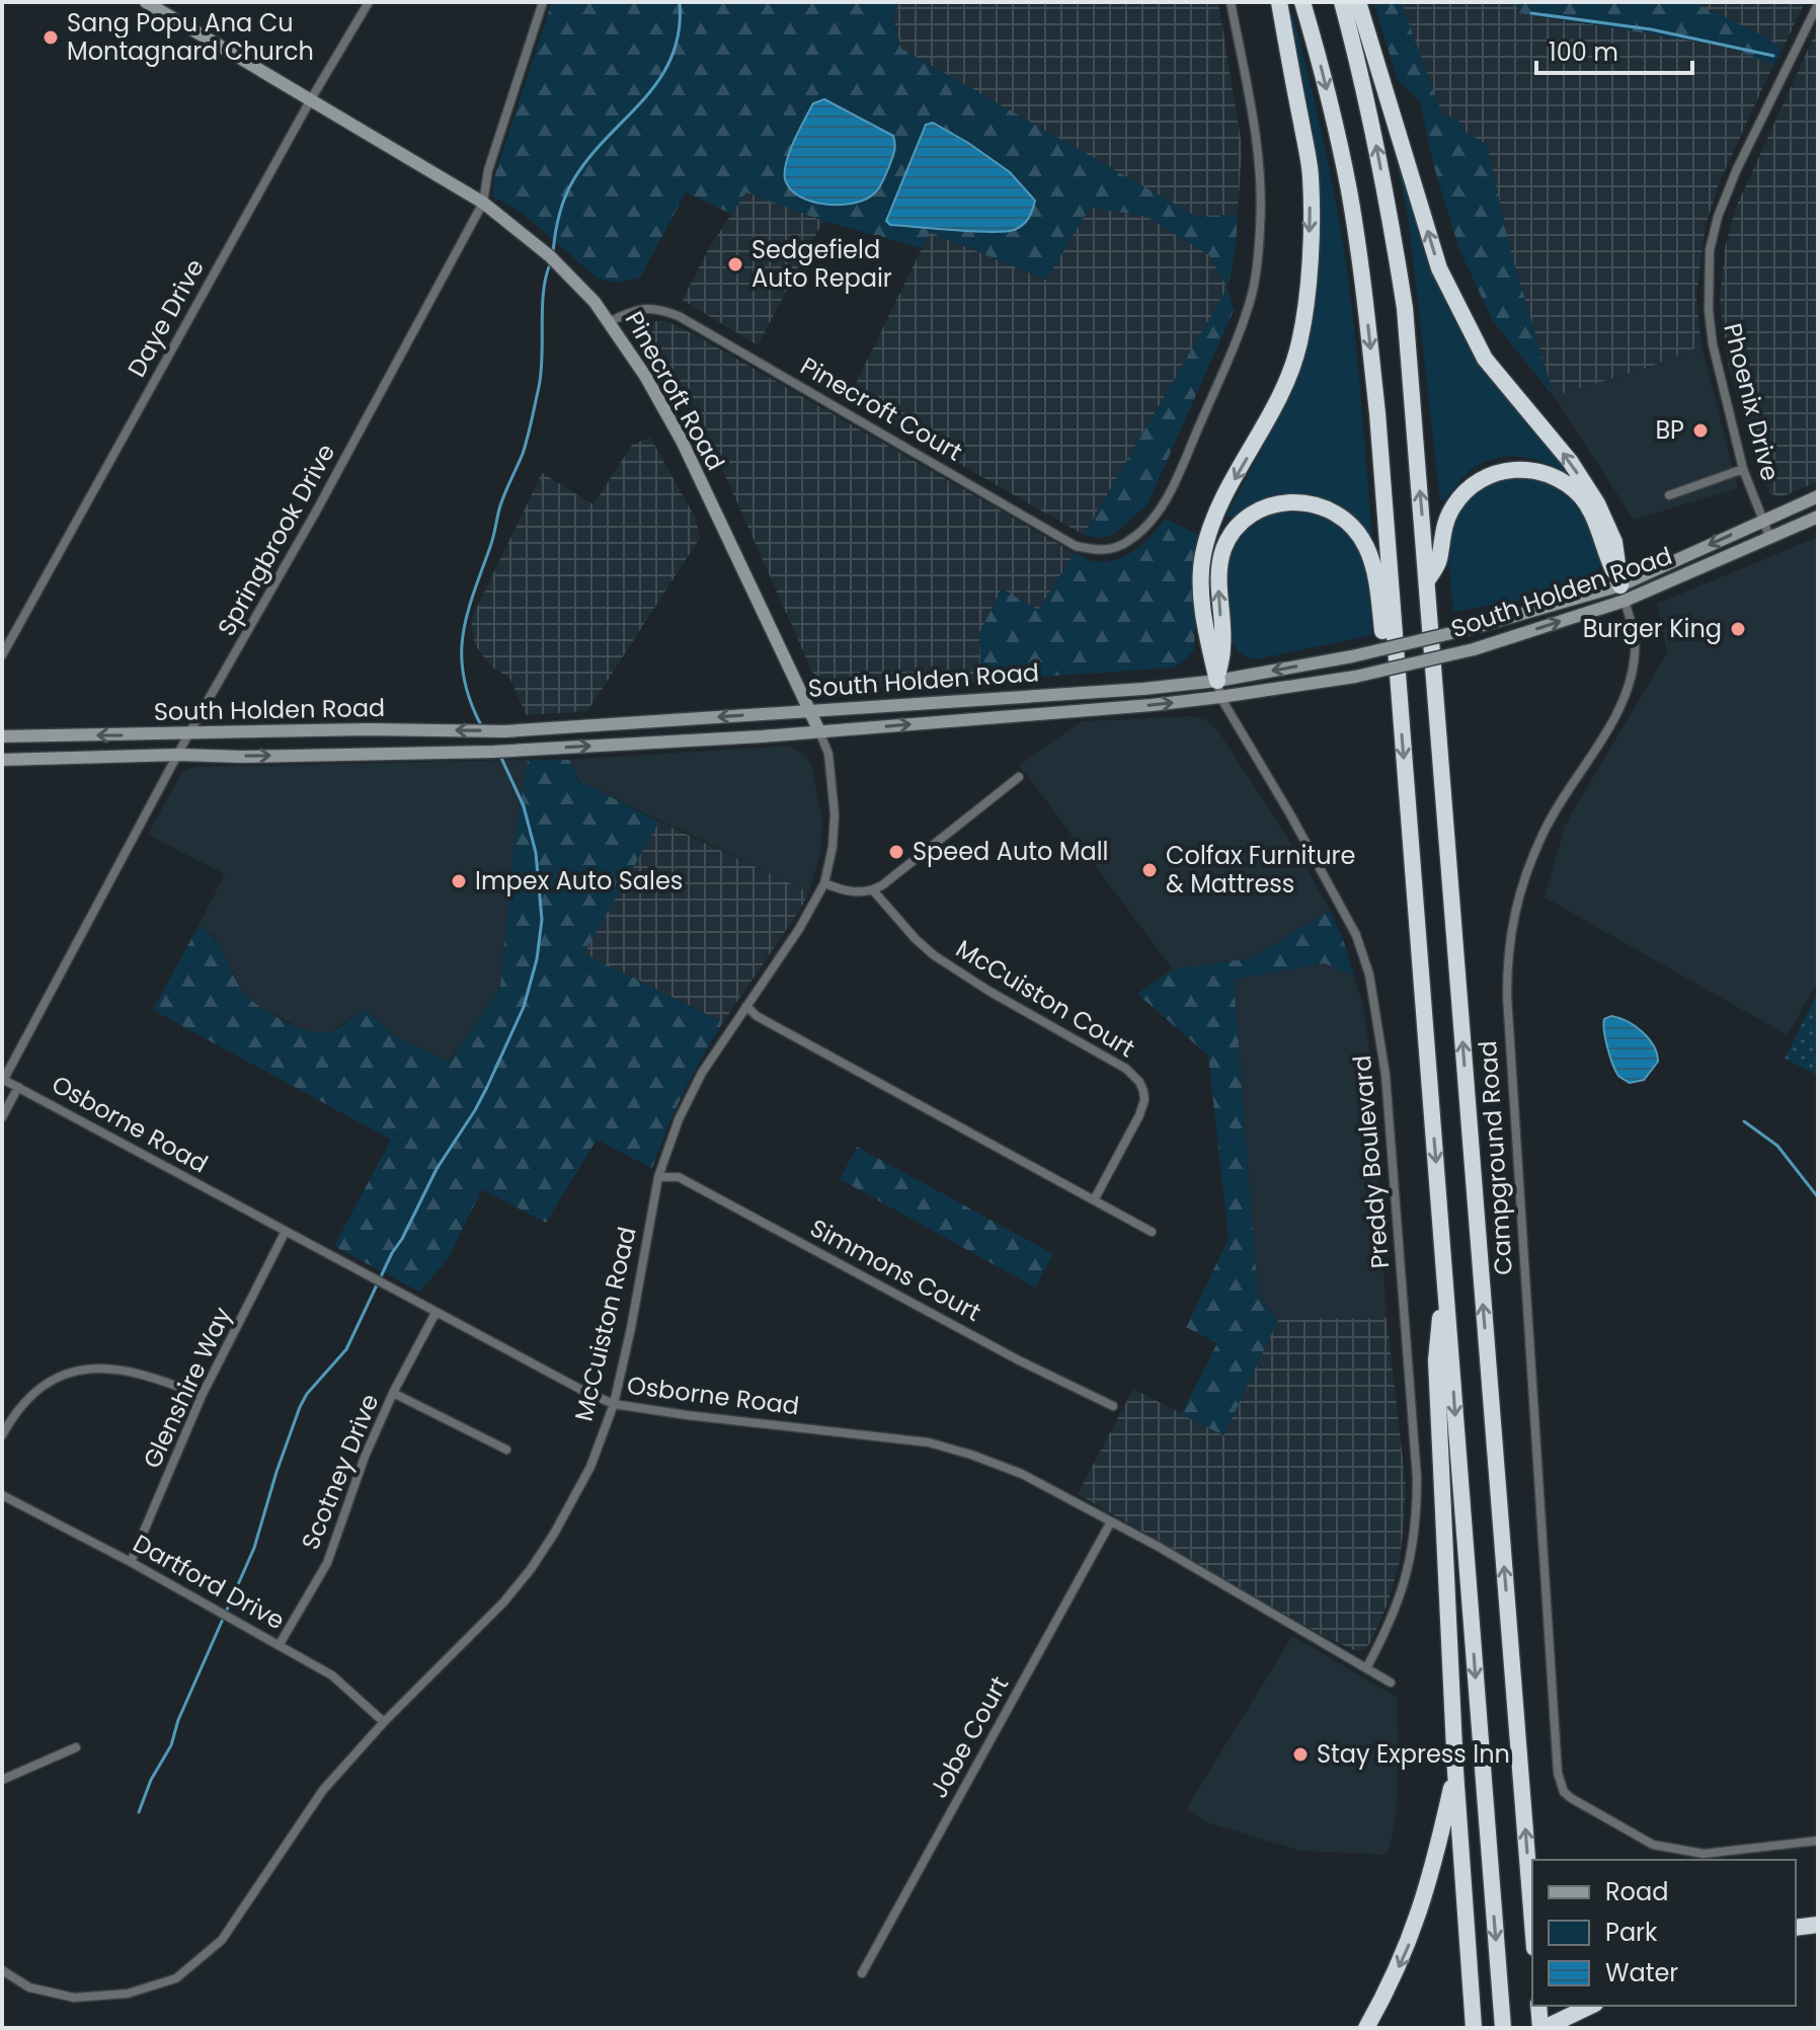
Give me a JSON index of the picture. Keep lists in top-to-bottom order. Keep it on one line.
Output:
{"streets":{"main road":["Pinecroft Road","South Holden Road"],"street":["Daye Drive","Phoenix Drive","Pinecroft Court","Springbrook Drive","McCuiston Court","Osborne Road","Campground Road","Preddy Boulevard","Simmons Court","McCuiston Road","Glenshire Way","Scotney Drive","Dartford Drive","Jobe Court"]},"crossings":[["Daye Drive","Pinecroft Road"],["Pinecroft Road","Pinecroft Court"],["Pinecroft Road","Springbrook Drive"],["Pinecroft Road","South Holden Road"],["Pinecroft Road","McCuiston Road"],["Phoenix Drive","South Holden Road"],["Springbrook Drive","South Holden Road"],["Springbrook Drive","Osborne Road"],["South Holden Road","Campground Road"],["South Holden Road","Preddy Boulevard"],["South Holden Road","McCuiston Road"],["Osborne Road","Preddy Boulevard"],["Osborne Road","McCuiston Road"],["Osborne Road","Glenshire Way"],["Osborne Road","Scotney Drive"],["Osborne Road","Jobe Court"],["Simmons Court","McCuiston Road"],["McCuiston Road","Dartford Drive"],["Glenshire Way","Dartford Drive"],["Scotney Drive","Dartford Drive"]],"places":["Sang Popu Ana Cu Montagnard Church","Sedgefield Auto Repair","BP","Burger King","Speed Auto Mall","Colfax Furniture & Mattress","Impex Auto Sales","Stay Express Inn"],"legend":["Road","Park","Water"],"scale_bar":"100 m"}
